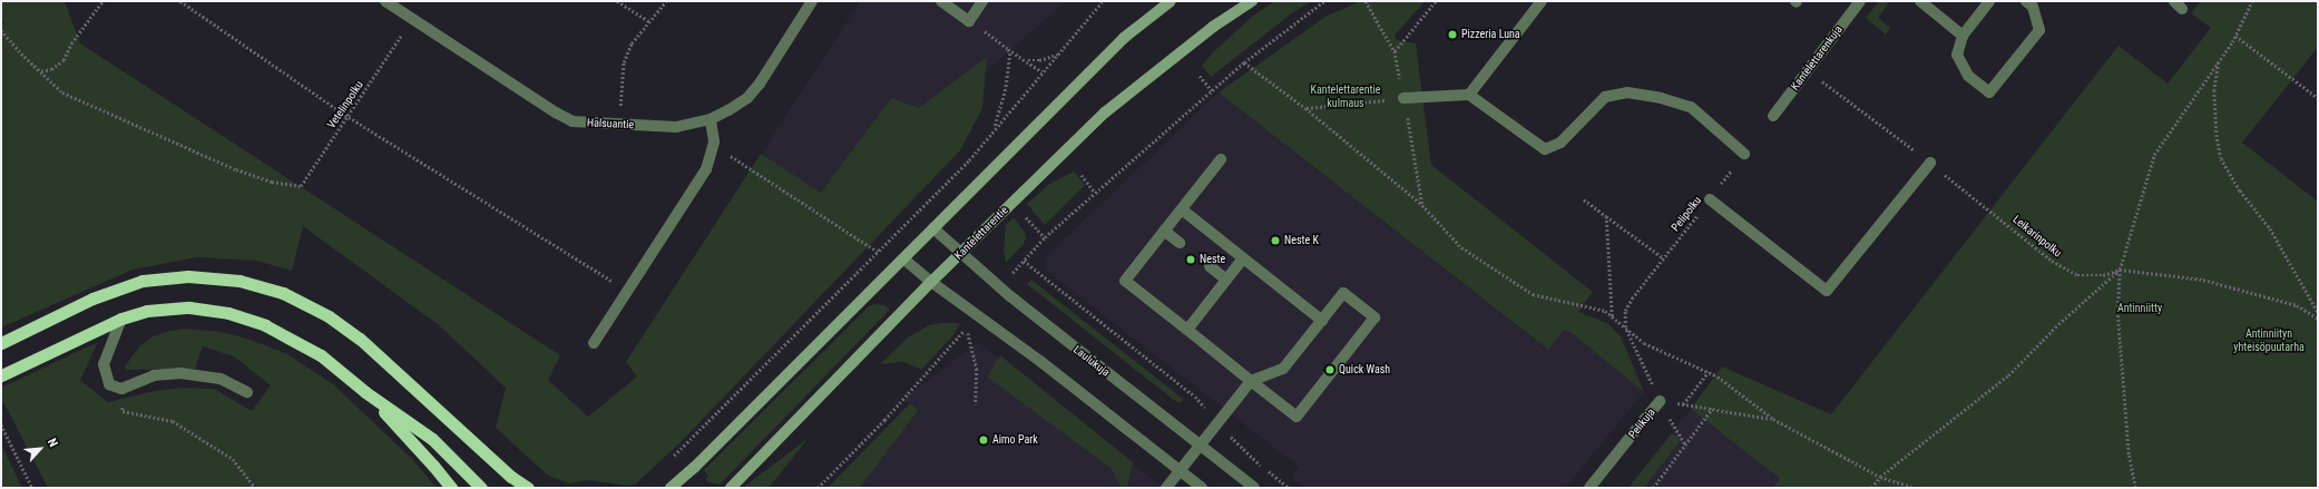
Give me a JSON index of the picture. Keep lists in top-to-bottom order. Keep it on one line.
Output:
{"streets":{"main road":["Kantelettarentie"],"street":["Kantelettarenkuja","Halsuantie","Laulukuja","Pelikuja"],"path":["Vetelinpolku","Pelipolku","Leikarinpolku"]},"crossings":[["Pelipolku","Pelikuja"],["Kantelettarentie","Laulukuja"]],"parks":["Kantelettarentie kulmaus","Antinniitty","Antinniityn yhteisöpuutarha"],"places":["Pizzeria Luna","Neste K","Neste","Quick Wash","Aimo Park"],"north":"top right"}
